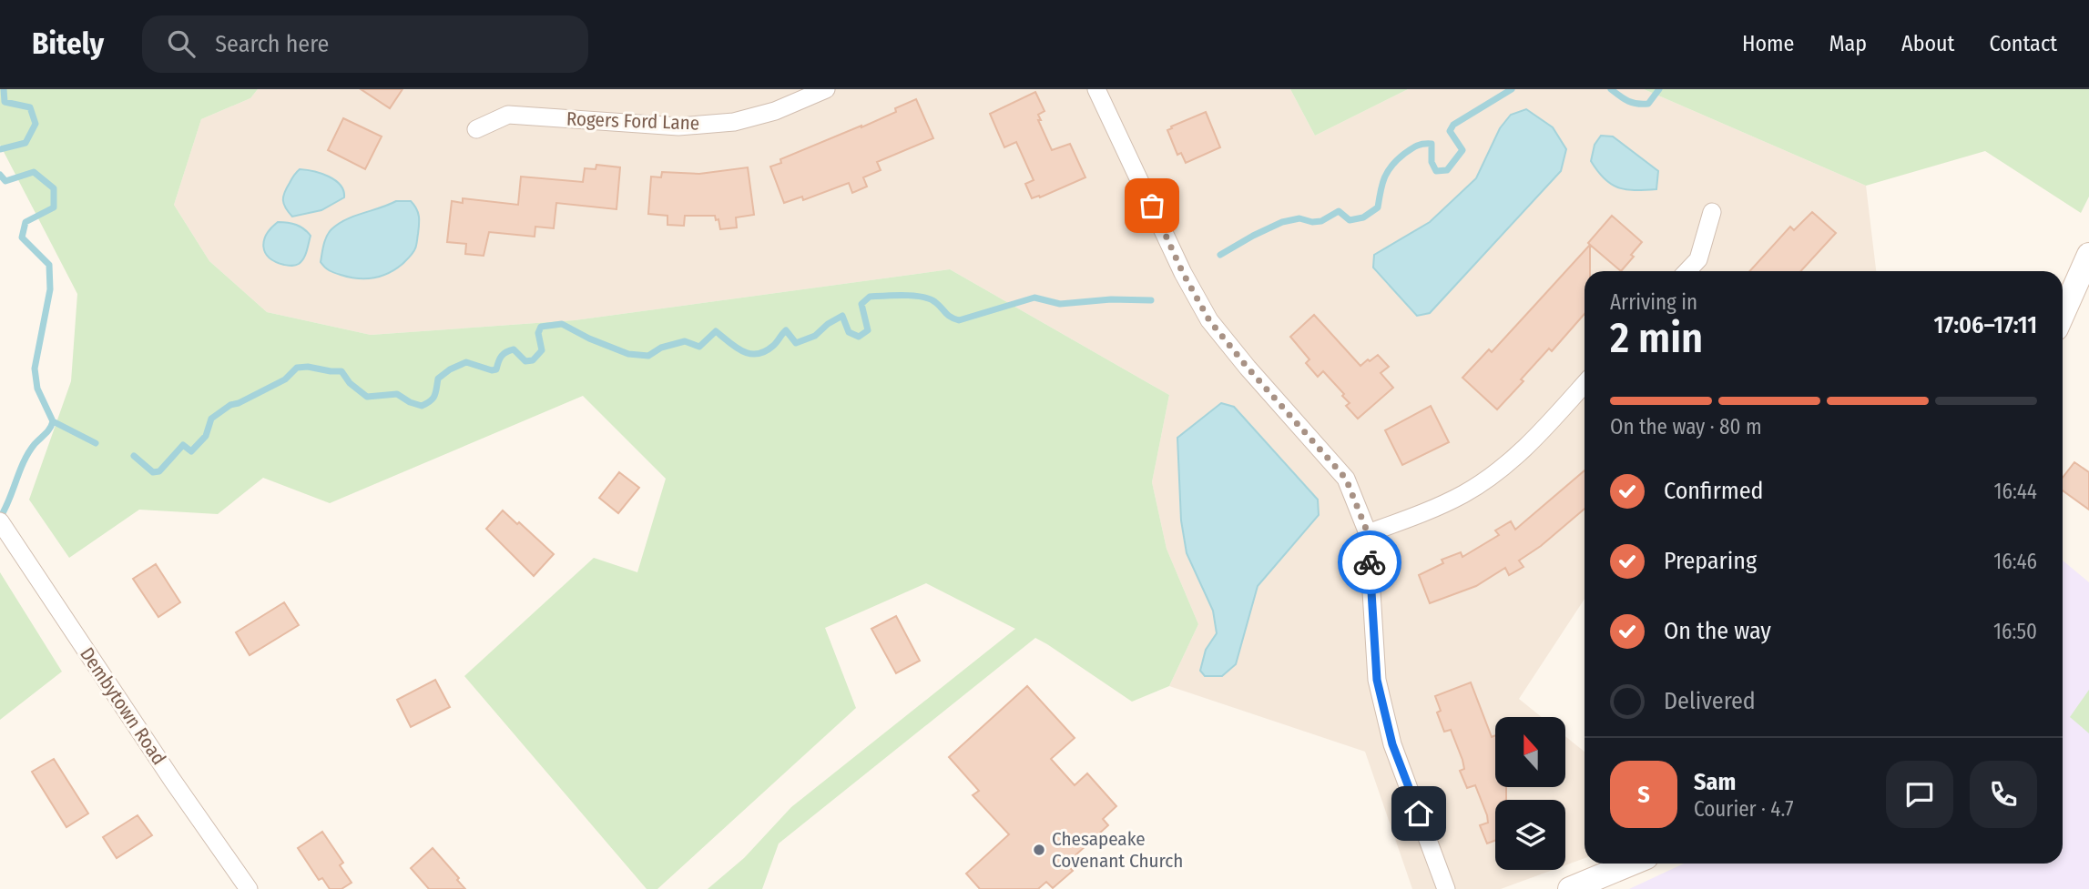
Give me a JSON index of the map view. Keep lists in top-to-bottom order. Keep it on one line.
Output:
{"streets":{"street":["Rogers Ford Lane","Dembytown Road"]},"places":["Chesapeake Covenant Church"],"north":"top","page":{"header":"Bitely","search":"Search here","nav":["Home","Map","About","Contact"],"heading":["2 min","Arriving in","17:06–17:11"],"panel":["Sam","Courier · 4.7"],"bar":"On the way · 80 m","list":[["Confirmed","16:44"],["Preparing","16:46"],["On the way","16:50"],"Delivered"],"round":"S"}}
